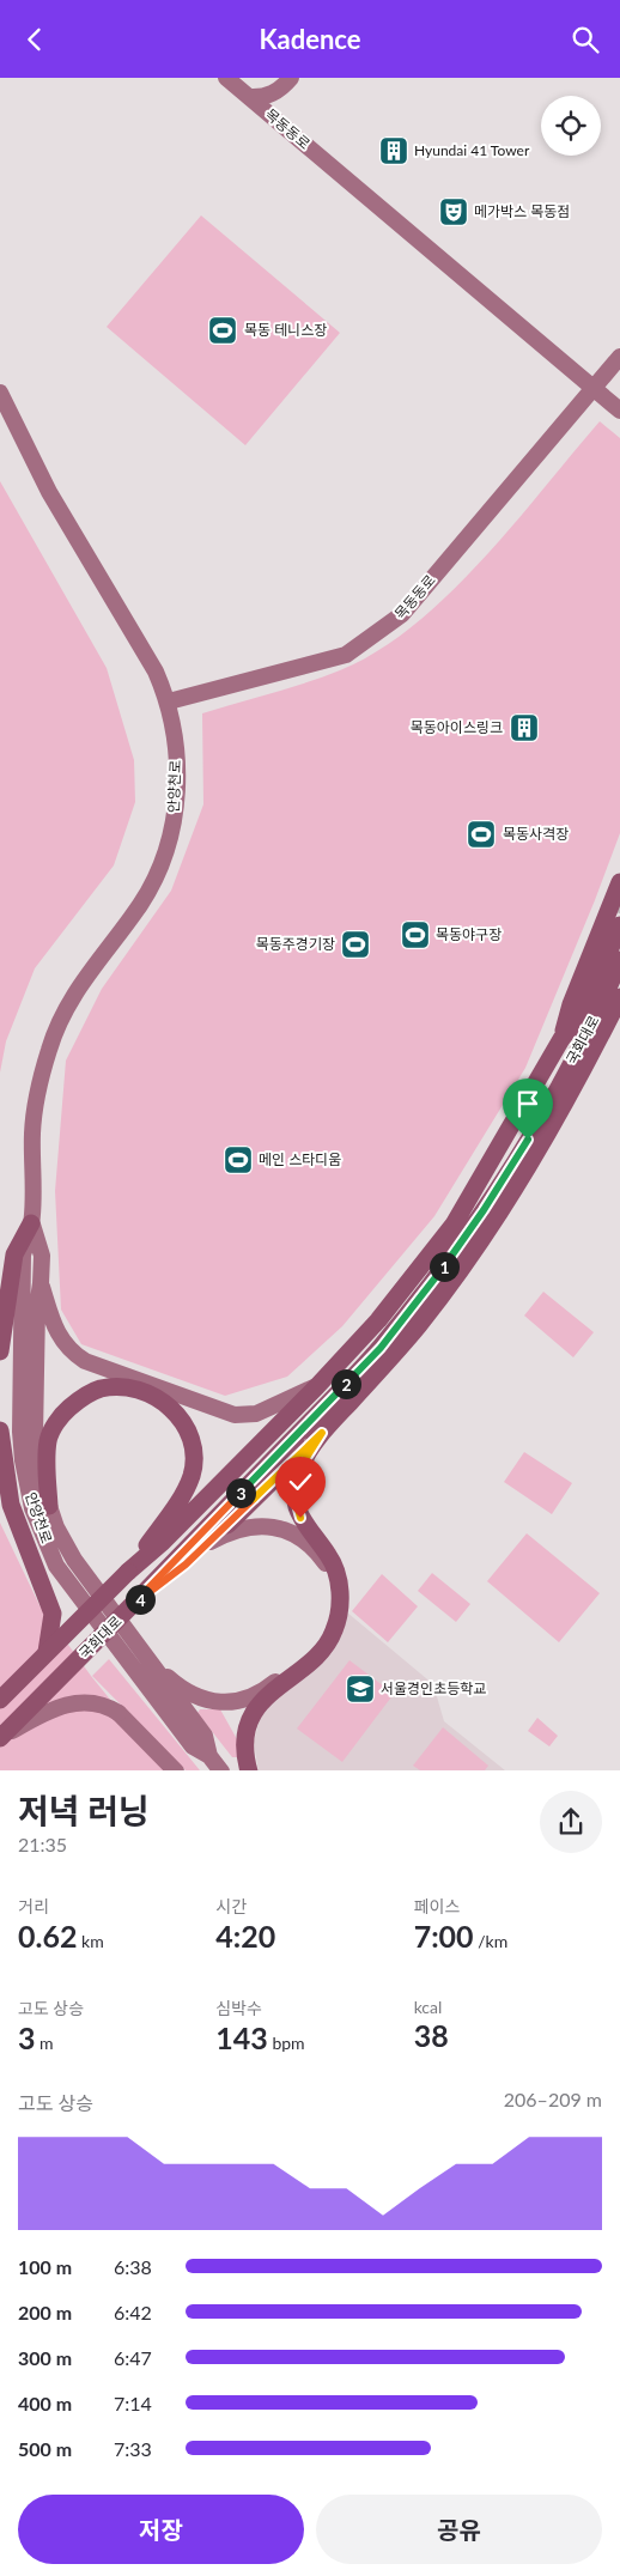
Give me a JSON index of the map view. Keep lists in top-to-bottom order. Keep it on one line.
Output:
{"streets":{"main road":["목동동로","안양천로","국회대로"]},"crossings":[["목동동로","안양천로"]],"places":{"building":["Hyundai 41 Tower","목동아이스링크"],"theatre":["메가박스 목동점"],"sports":["목동 테니스장","목동사격장","목동야구장","목동주경기장","메인 스타디움"],"school or university":["서울경인초등학교"]},"page":{"header":"Kadence","pins":["1","2","3","4"],"heading":["저녁 러닝","21:35"],"stats":[["거리","0.62 km"],["시간","4:20"],["페이스","7:00 /km"],["고도 상승","3 m"],["심박수","143 bpm"],["kcal","38"]],"chart":["고도 상승","206–209 m"],"list":[{"name":"100 m","note":"6:38"},{"name":"200 m","note":"6:42"},{"name":"300 m","note":"6:47"},{"name":"400 m","note":"7:14"},{"name":"500 m","note":"7:33"}],"buttons":["저장","공유"]}}
